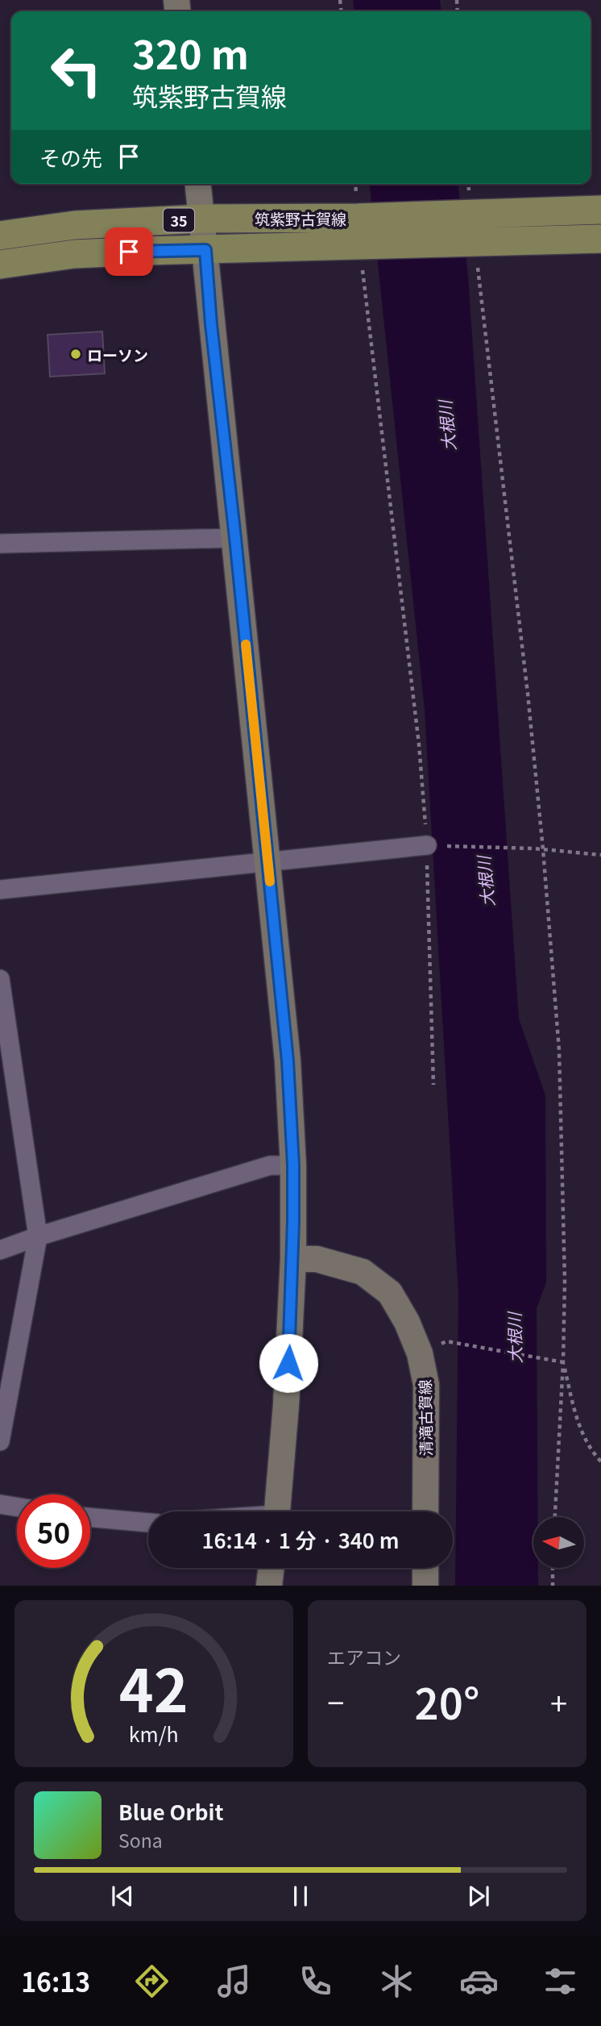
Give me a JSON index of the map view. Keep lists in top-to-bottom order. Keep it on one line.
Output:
{"streets":{"main road":["筑紫野古賀線","35","清滝古賀線"]},"water":["大根川"],"places":["ローソン"],"north":"left","page":{"turn":["320 m","筑紫野古賀線"],"then":"その先","limit":"50","trip":"16:14 · 1 分 · 340 m","tile":"エアコン","heat":["−","20°","+"],"song":["Blue Orbit","Sona"],"tabs":"16:13","gauge":["42","km/h"]}}
